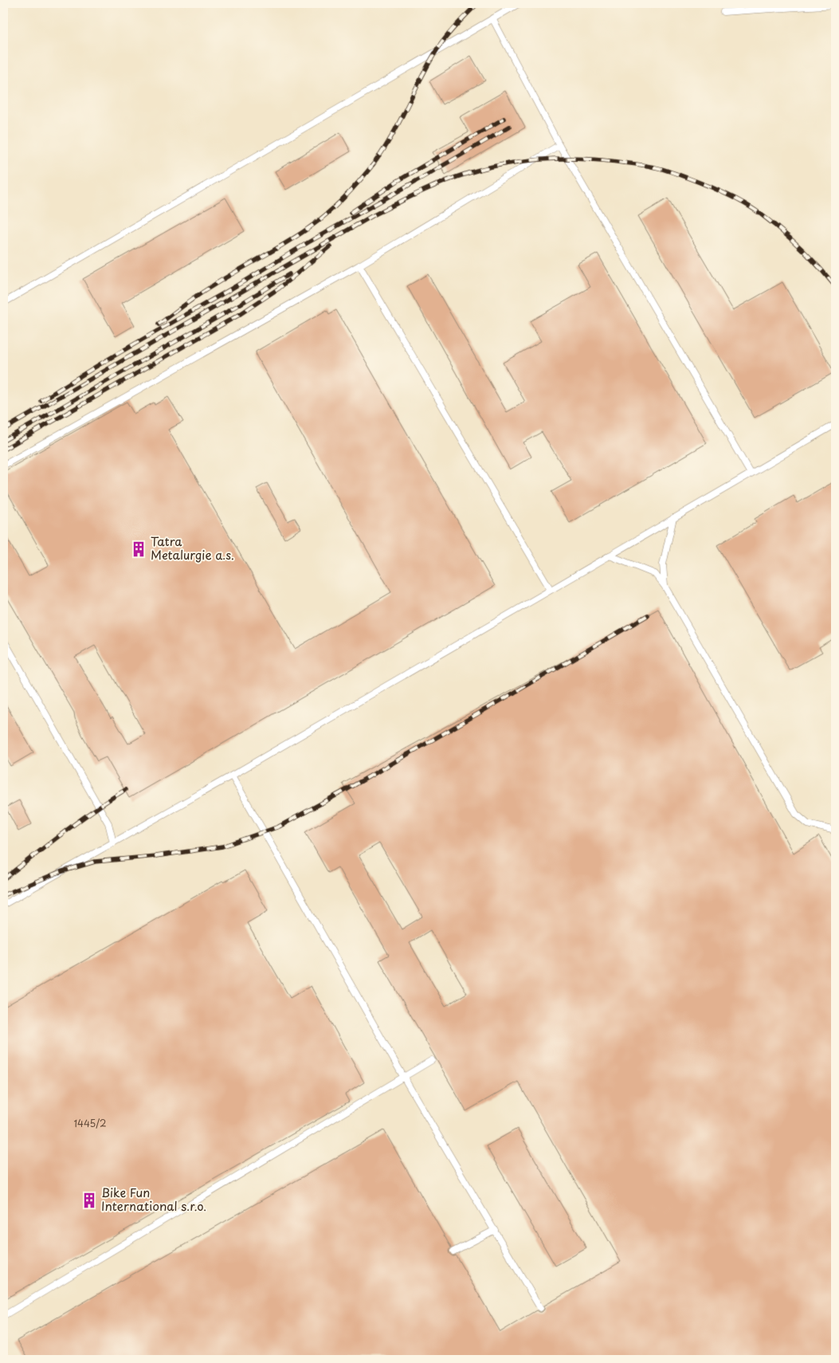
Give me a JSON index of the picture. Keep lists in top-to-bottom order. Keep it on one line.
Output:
{"places":{"building":["Tatra Metalurgie a.s.","Bike Fun International s.r.o."]},"house_numbers":["1445/2"]}
